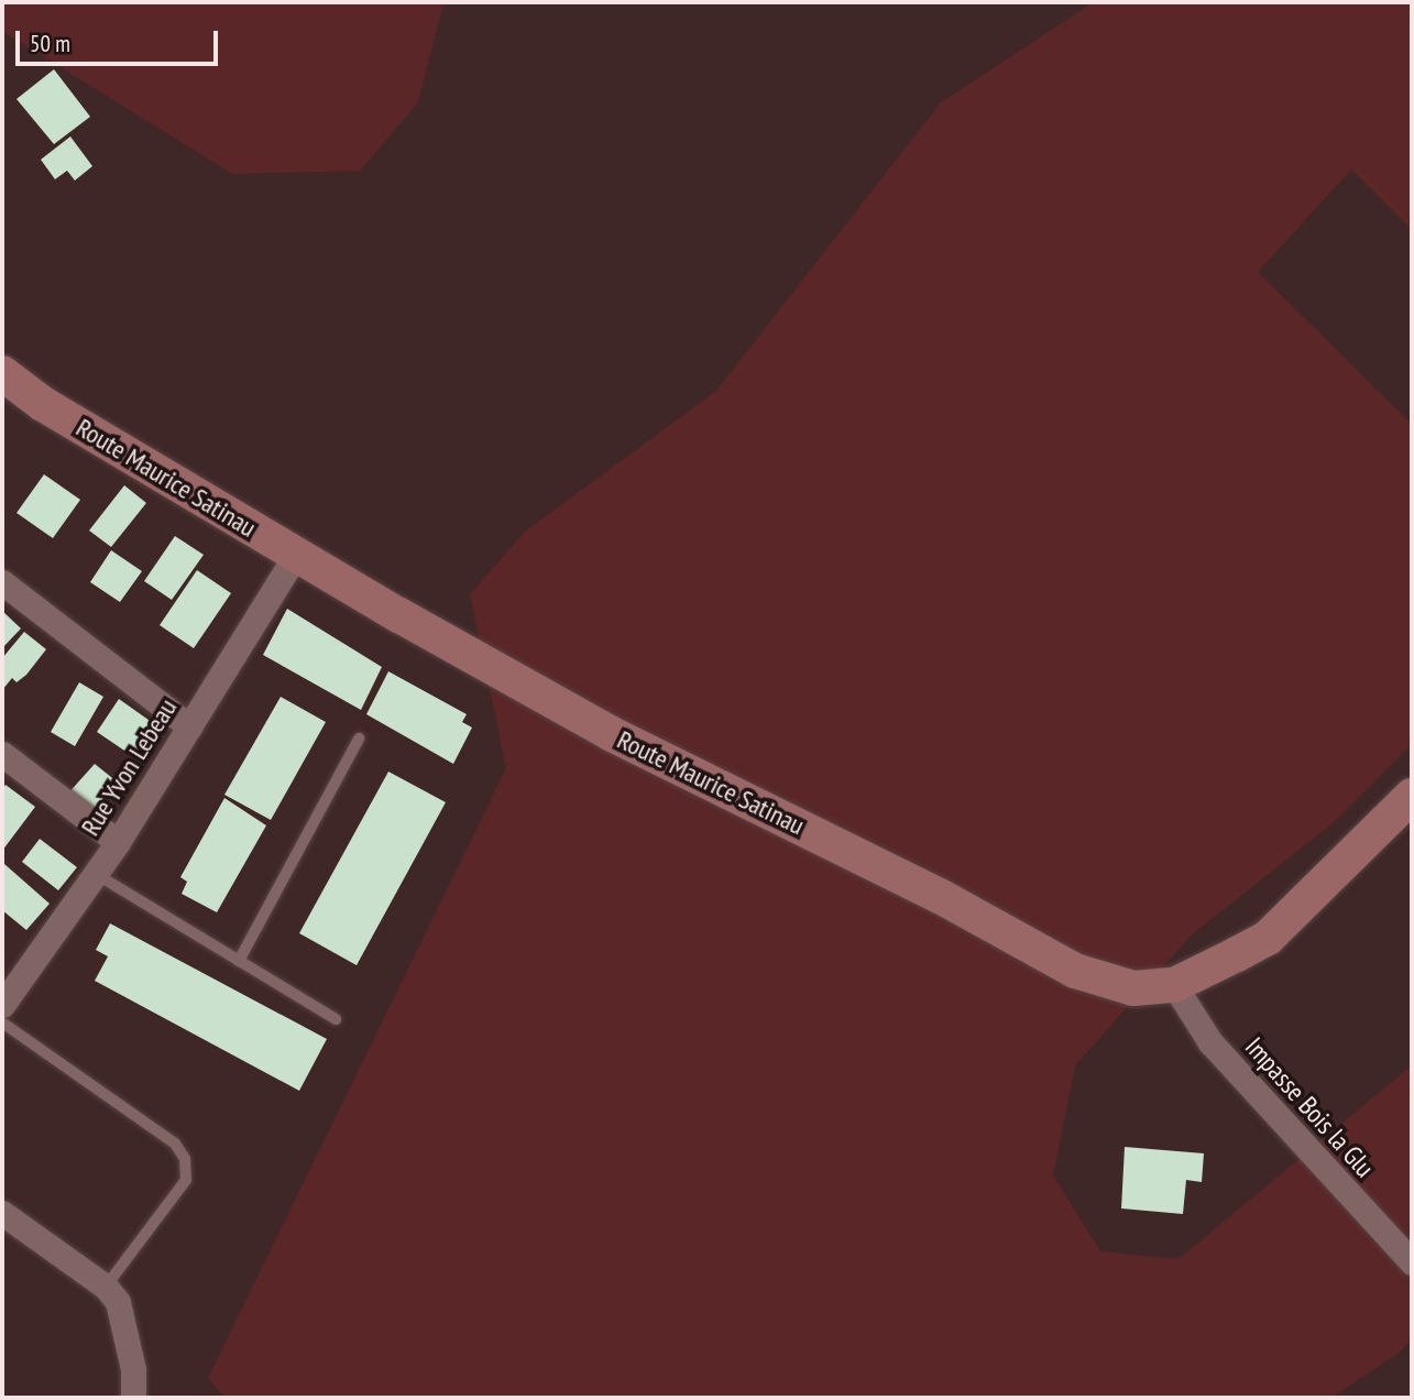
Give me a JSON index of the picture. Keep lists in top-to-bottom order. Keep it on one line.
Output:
{"streets":{"main road":["Route Maurice Satinau"],"street":["Rue Yvon Lebeau","Impasse Bois la Glu"]},"crossings":[["Route Maurice Satinau","Rue Yvon Lebeau"],["Route Maurice Satinau","Impasse Bois la Glu"]],"scale_bar":"50 m"}
